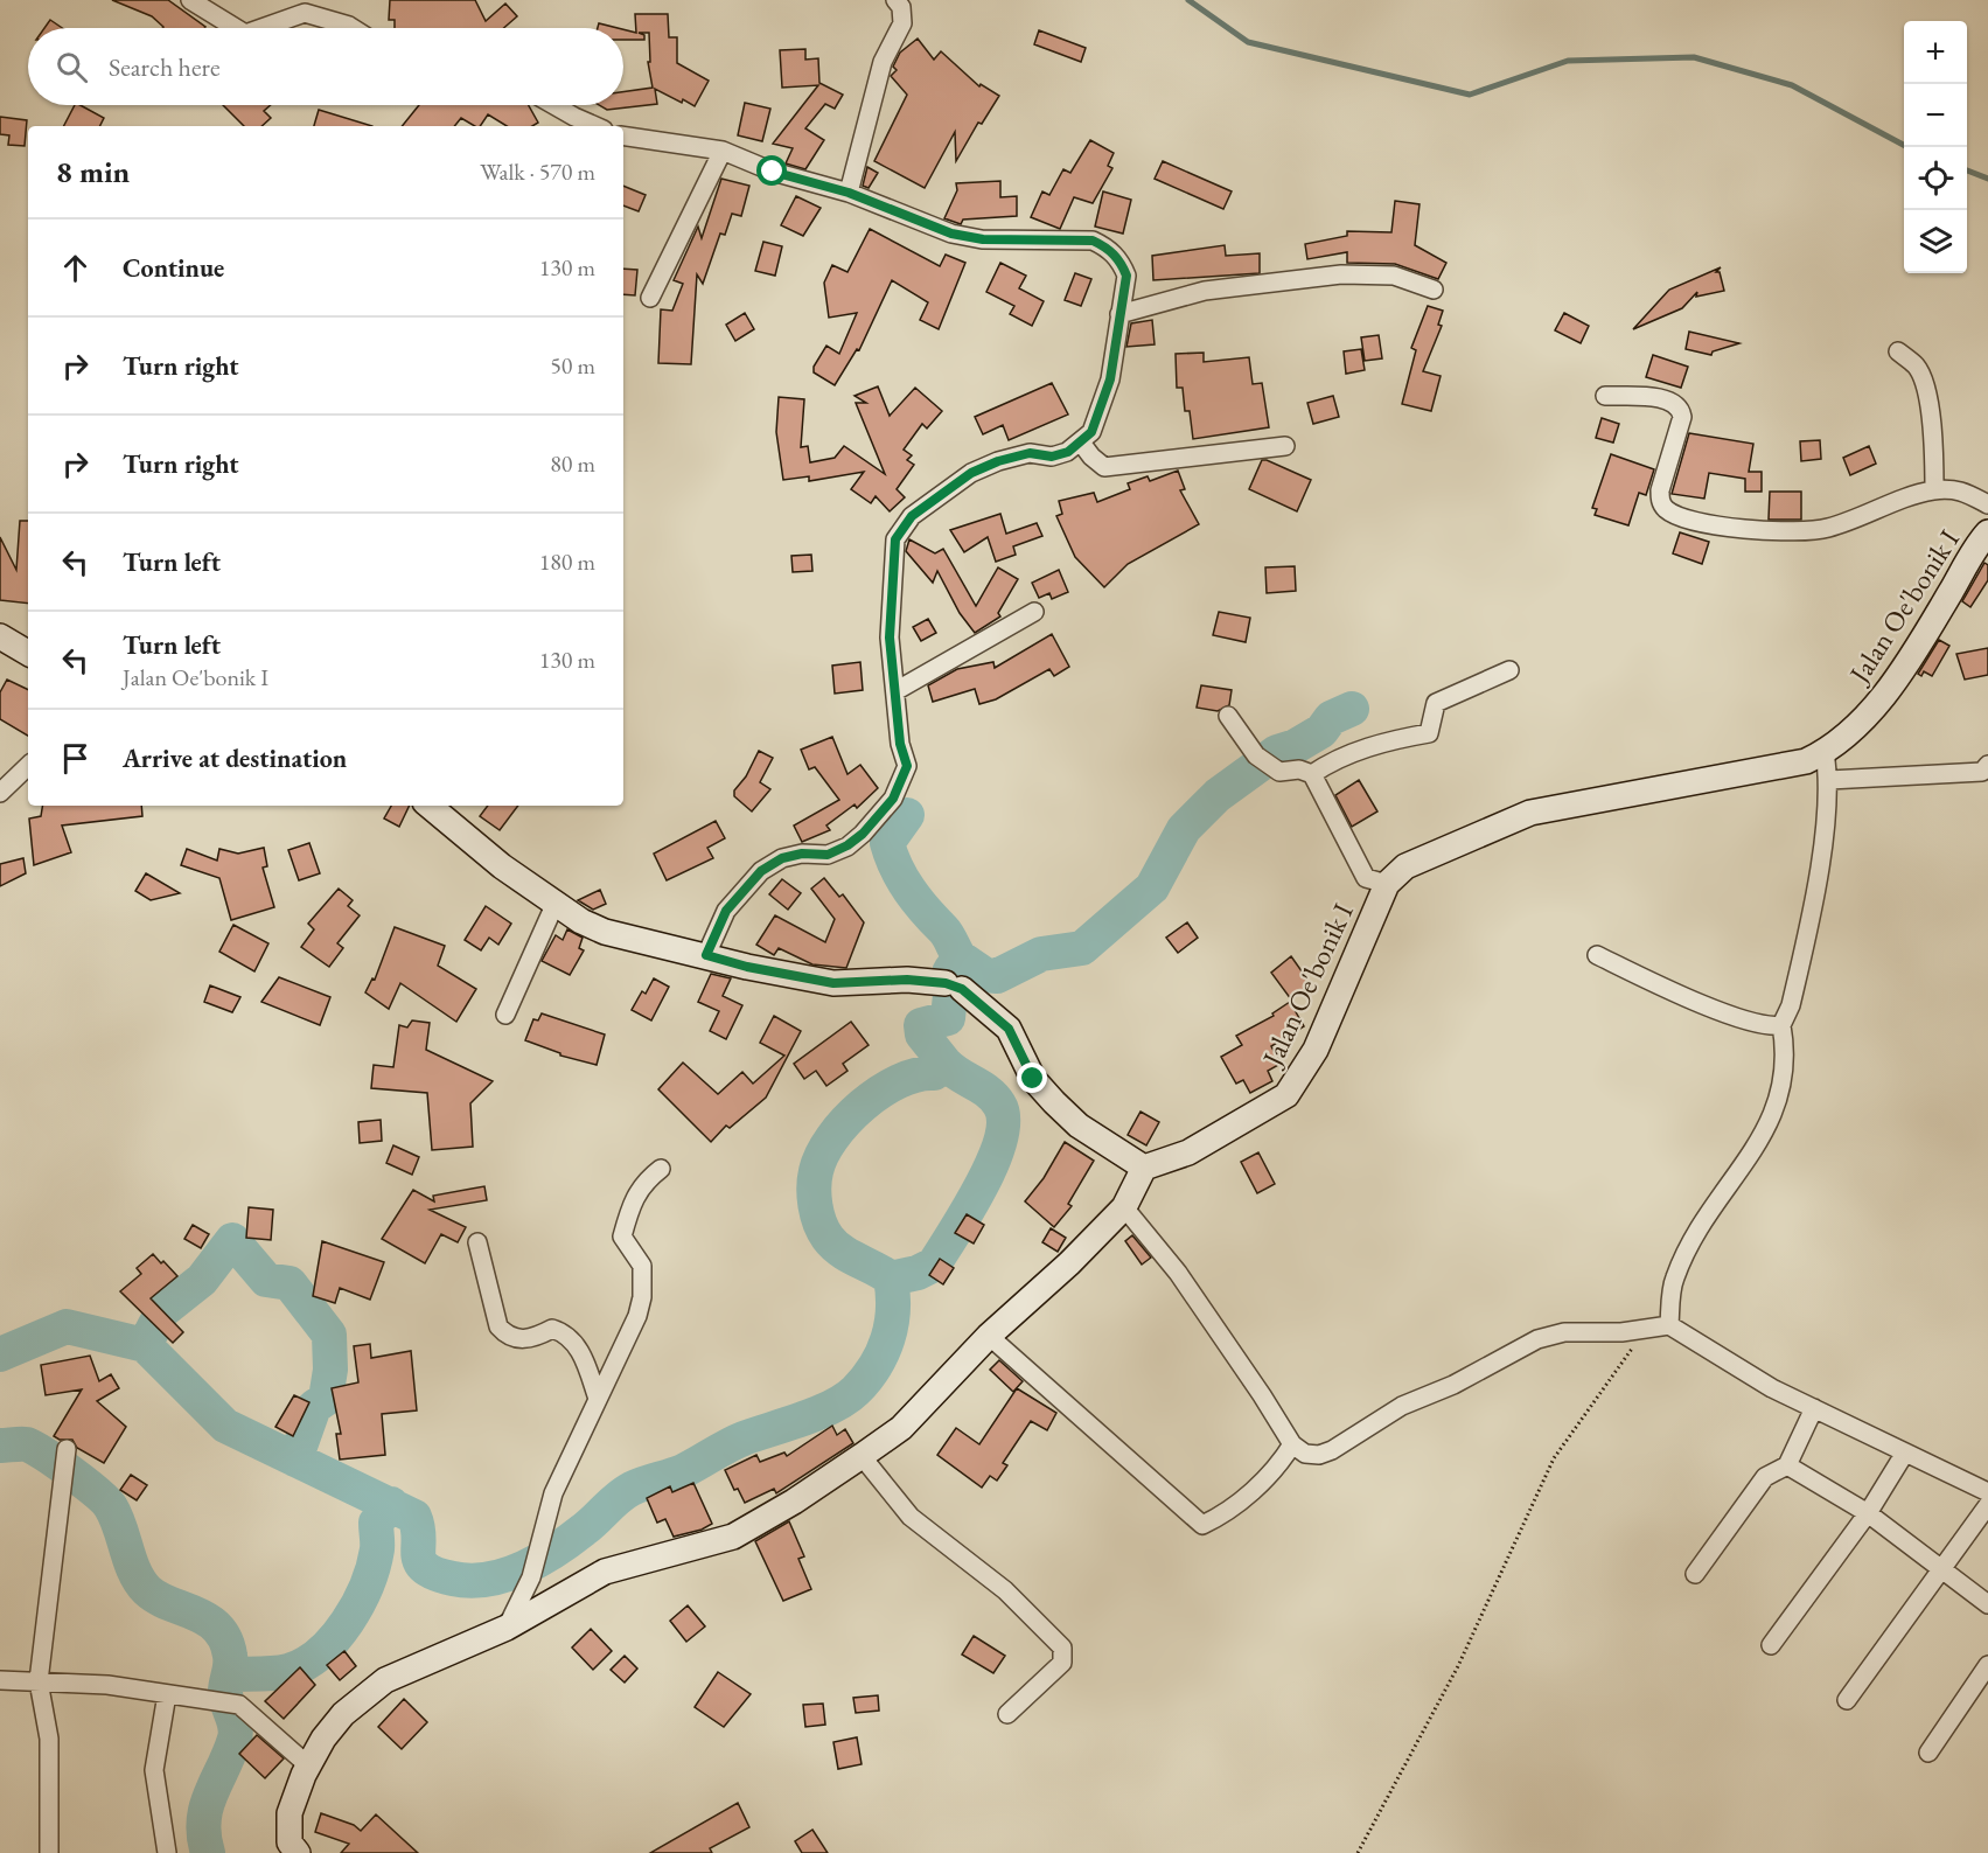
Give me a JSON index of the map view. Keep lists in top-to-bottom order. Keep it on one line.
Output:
{"streets":{"street":["Jalan Oe'bonik I"]},"page":{"map_buttons":["+","−"],"search":"Search here","heading":["8 min","Walk · 570 m"],"list":[["Continue","130 m"],["Turn right","50 m"],["Turn right","80 m"],["Turn left","180 m"],["Turn left","Jalan Oe'bonik I","130 m"],"Arrive at destination"]}}
